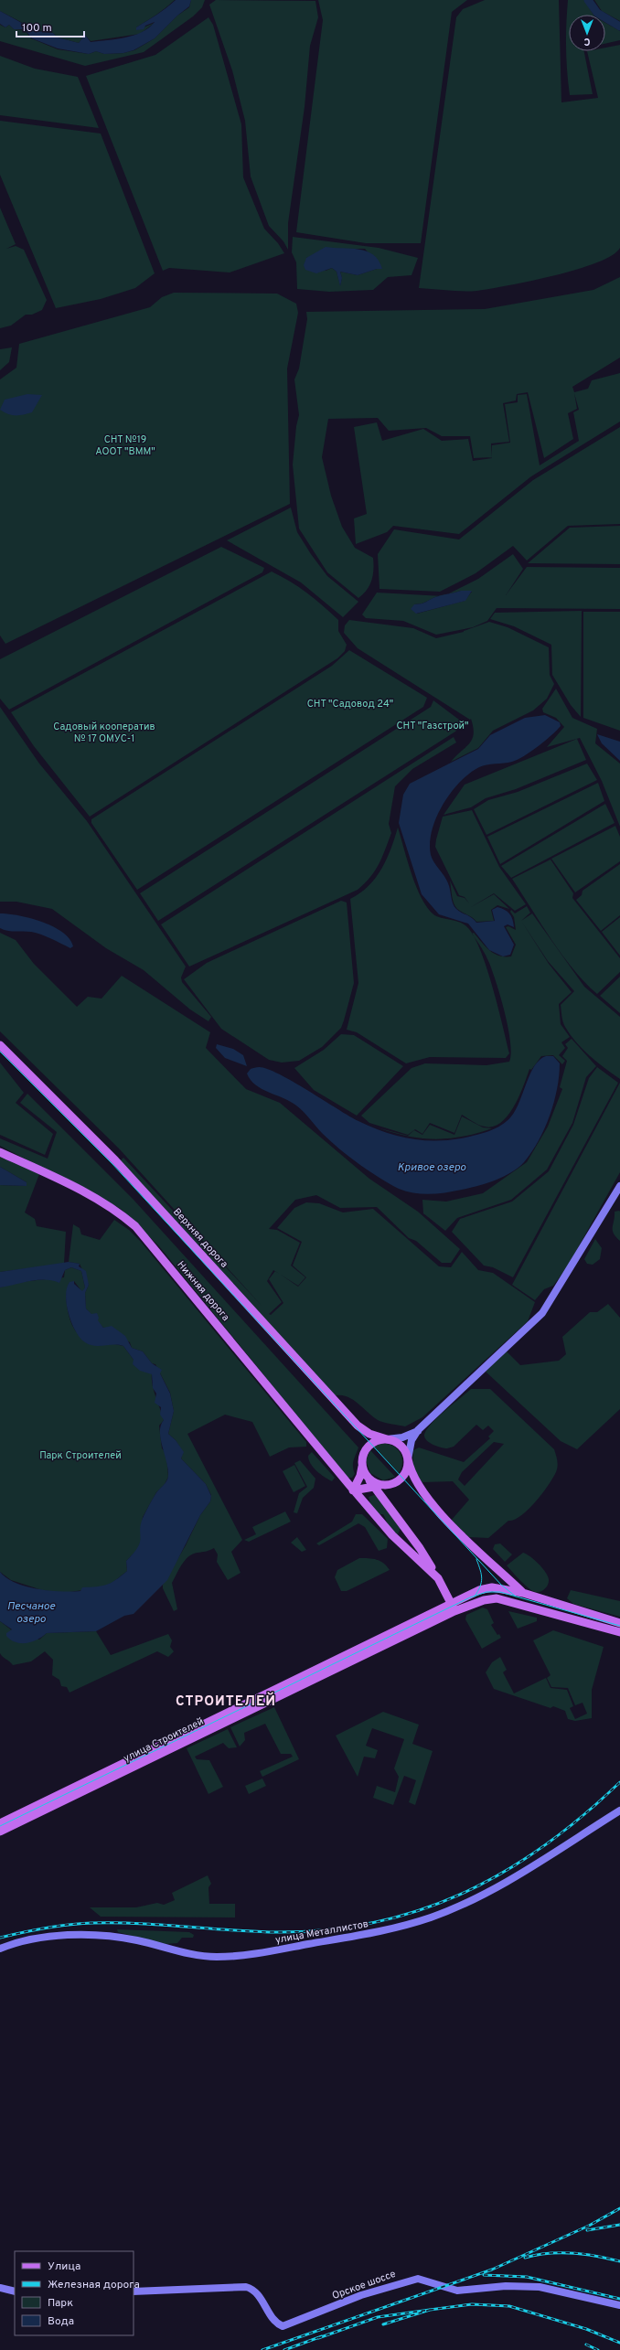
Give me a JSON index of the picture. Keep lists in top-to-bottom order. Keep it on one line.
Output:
{"streets":{"main road":["Верхняя дорога","Нижняя дорога","улица Строителей","улица Металлистов","Орское шоссе"]},"districts":["СТРОИТЕЛЕЙ"],"water":["Кривое озеро","Песчаное озеро"],"parks":["СНТ №19 АООТ \"ВММ\"","СНТ \"Садовод 24\"","СНТ \"Газстрой\"","Садовый кооператив № 17 ОМУС-1","Парк Строителей"],"legend":["Улица","Железная дорога","Парк","Вода"],"scale_bar":"100 m","north":"bottom"}
